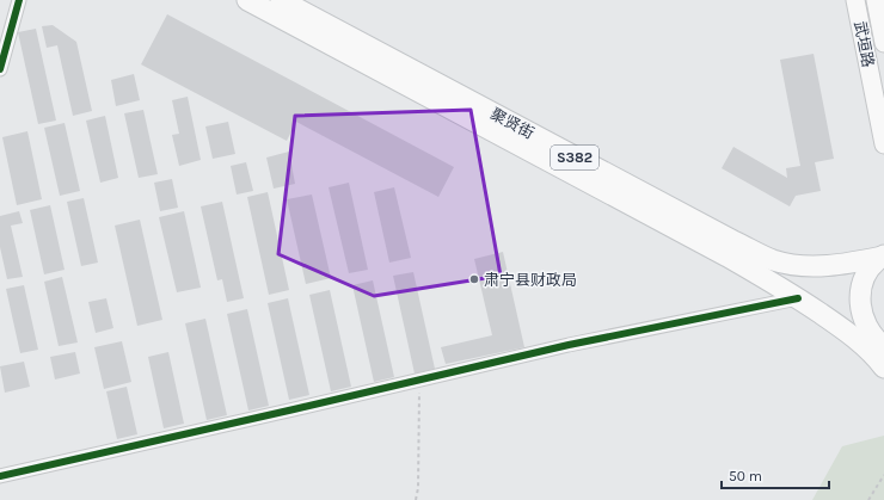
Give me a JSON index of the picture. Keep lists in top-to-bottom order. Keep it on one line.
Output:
{"streets":{"main road":["武垣路","聚贤街","S382"]},"crossings":[["聚贤街","S382"]],"places":["肃宁县财政局"],"scale_bar":"50 m"}
